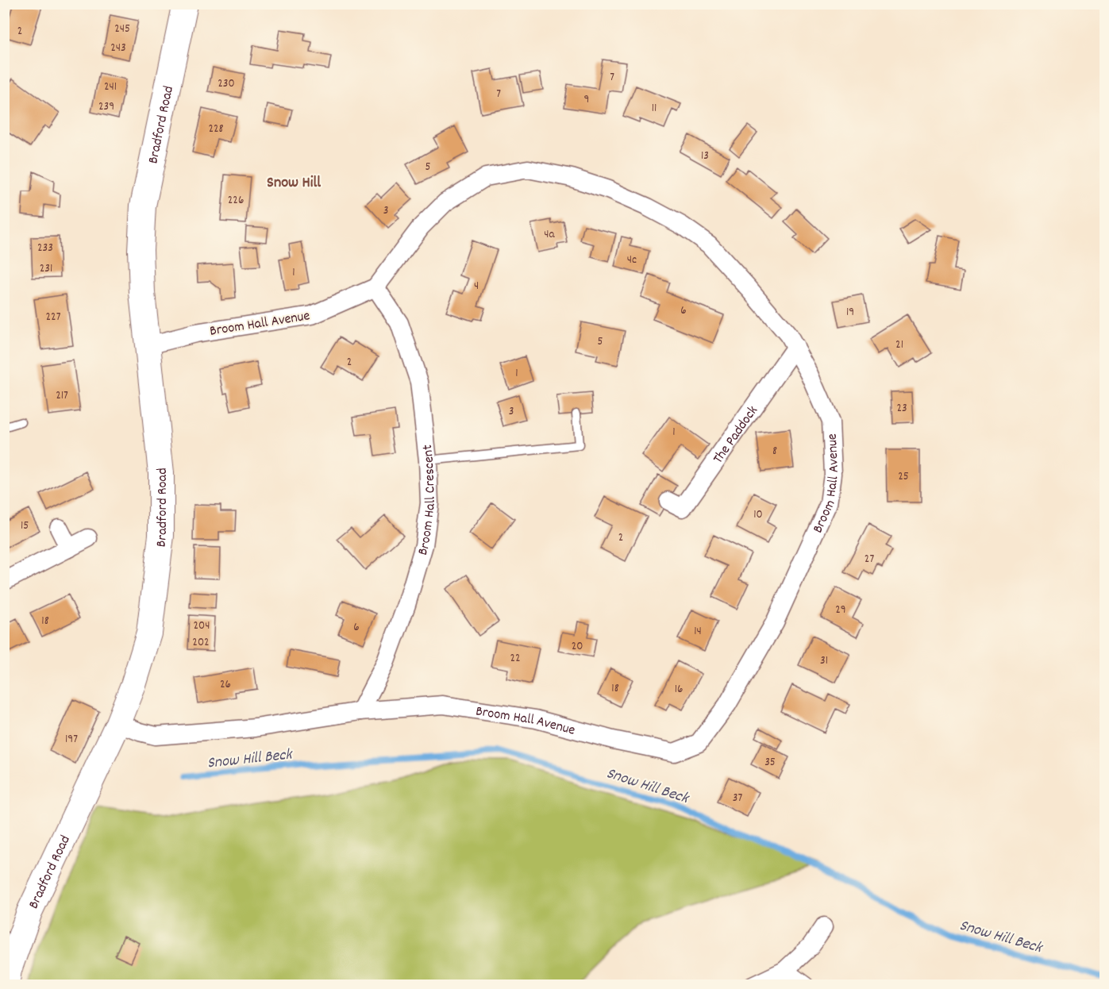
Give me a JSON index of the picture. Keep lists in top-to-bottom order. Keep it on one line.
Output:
{"streets":{"street":["Bradford Road","Broom Hall Avenue","The Paddock","Broom Hall Crescent"]},"crossings":[["Bradford Road","Broom Hall Avenue"],["Broom Hall Avenue","The Paddock"],["Broom Hall Avenue","Broom Hall Crescent"]],"districts":["Snow Hill"],"water":["Snow Hill Beck"],"house_numbers":["245","2","243","7","230","241","7","9","239","11","228","13","5","226","3","4a","233","4c","231","1","4","6","19","227","5","21","2","1","217","23","3","1","8","25","10","15","2","27","29","18","204","6","14","202","20","22","31","26","18","16","197","35","37"]}
